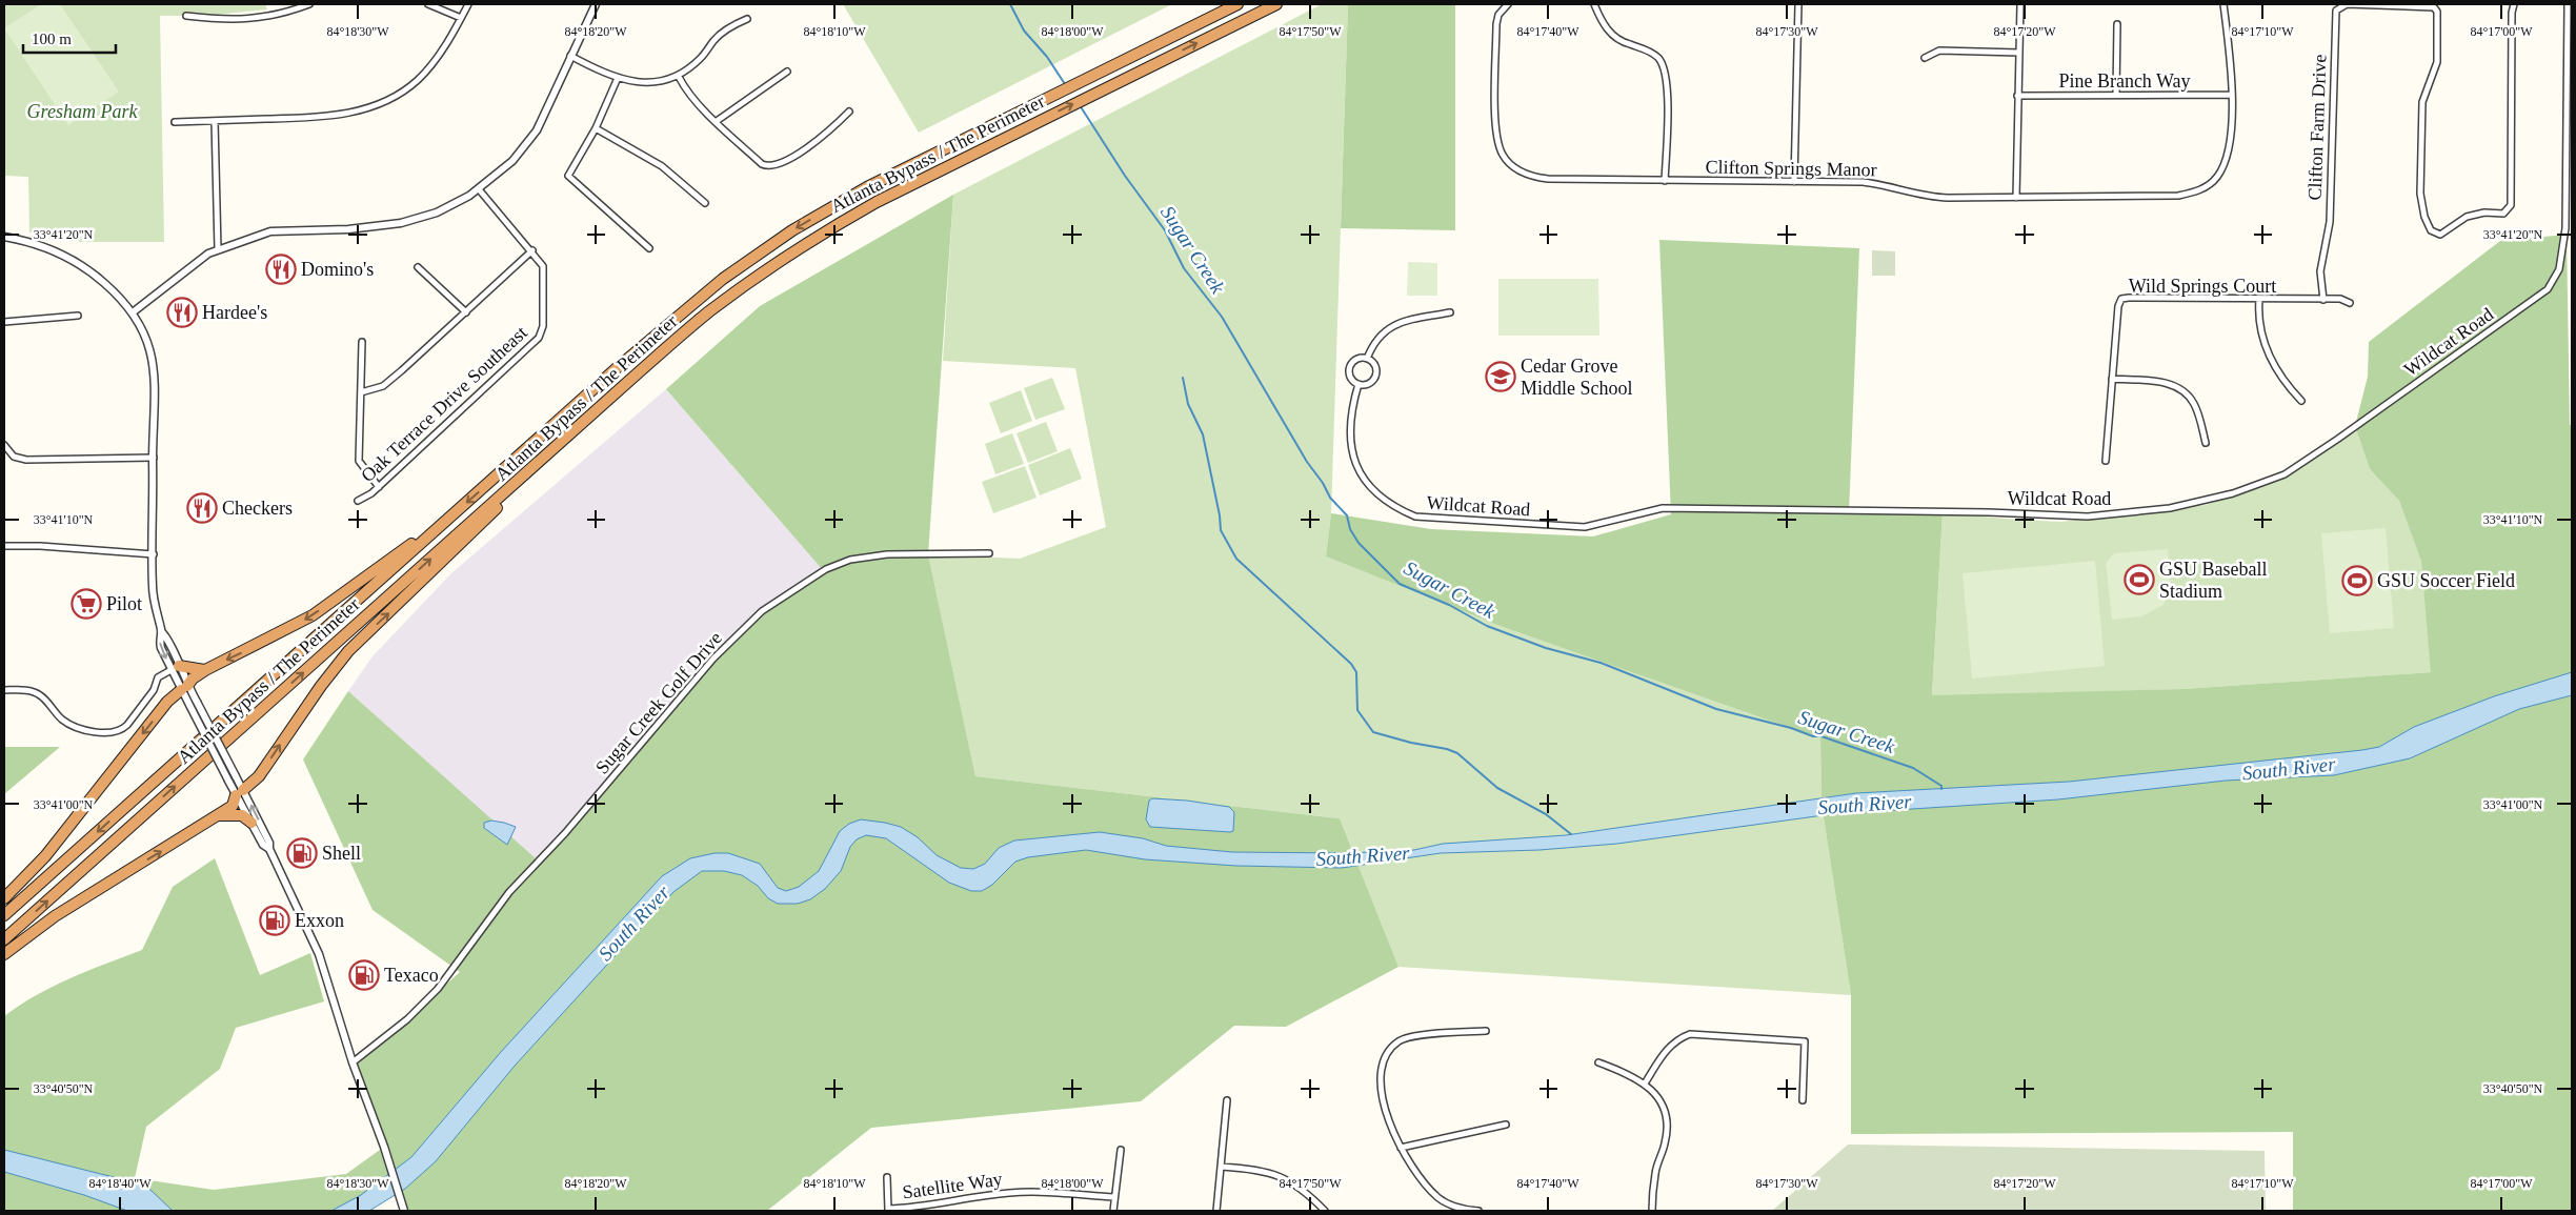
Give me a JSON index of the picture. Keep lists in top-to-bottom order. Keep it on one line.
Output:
{"streets":{"highway":["Atlanta Bypass / The Perimeter"],"street":["Pine Branch Way","Clifton Farm Drive","Clifton Springs Manor","Wild Springs Court","Wildcat Road","Oak Terrace Drive Southeast","Sugar Creek Golf Drive","Satellite Way"]},"crossings":[["Pine Branch Way","Clifton Springs Manor"],["Clifton Farm Drive","Wild Springs Court"]],"water":["Sugar Creek","South River"],"parks":["Gresham Park"],"places":{"restaurant":["Domino's","Hardee's","Checkers"],"school or university":["Cedar Grove Middle School"],"sports":["GSU Baseball Stadium","GSU Soccer Field"],"supermarket":["Pilot"],"fuel station":["Shell","Exxon","Texaco"]},"scale_bar":"100 m","coordinates":["84°18'30\"W","84°18'20\"W","84°18'10\"W","84°18'00\"W","84°17'50\"W","84°17'40\"W","84°17'30\"W","84°17'20\"W","84°17'10\"W","84°17'00\"W","33°41'20\"N","33°41'10\"N","33°41'00\"N","33°40'50\"N","84°18'40\"W"]}
